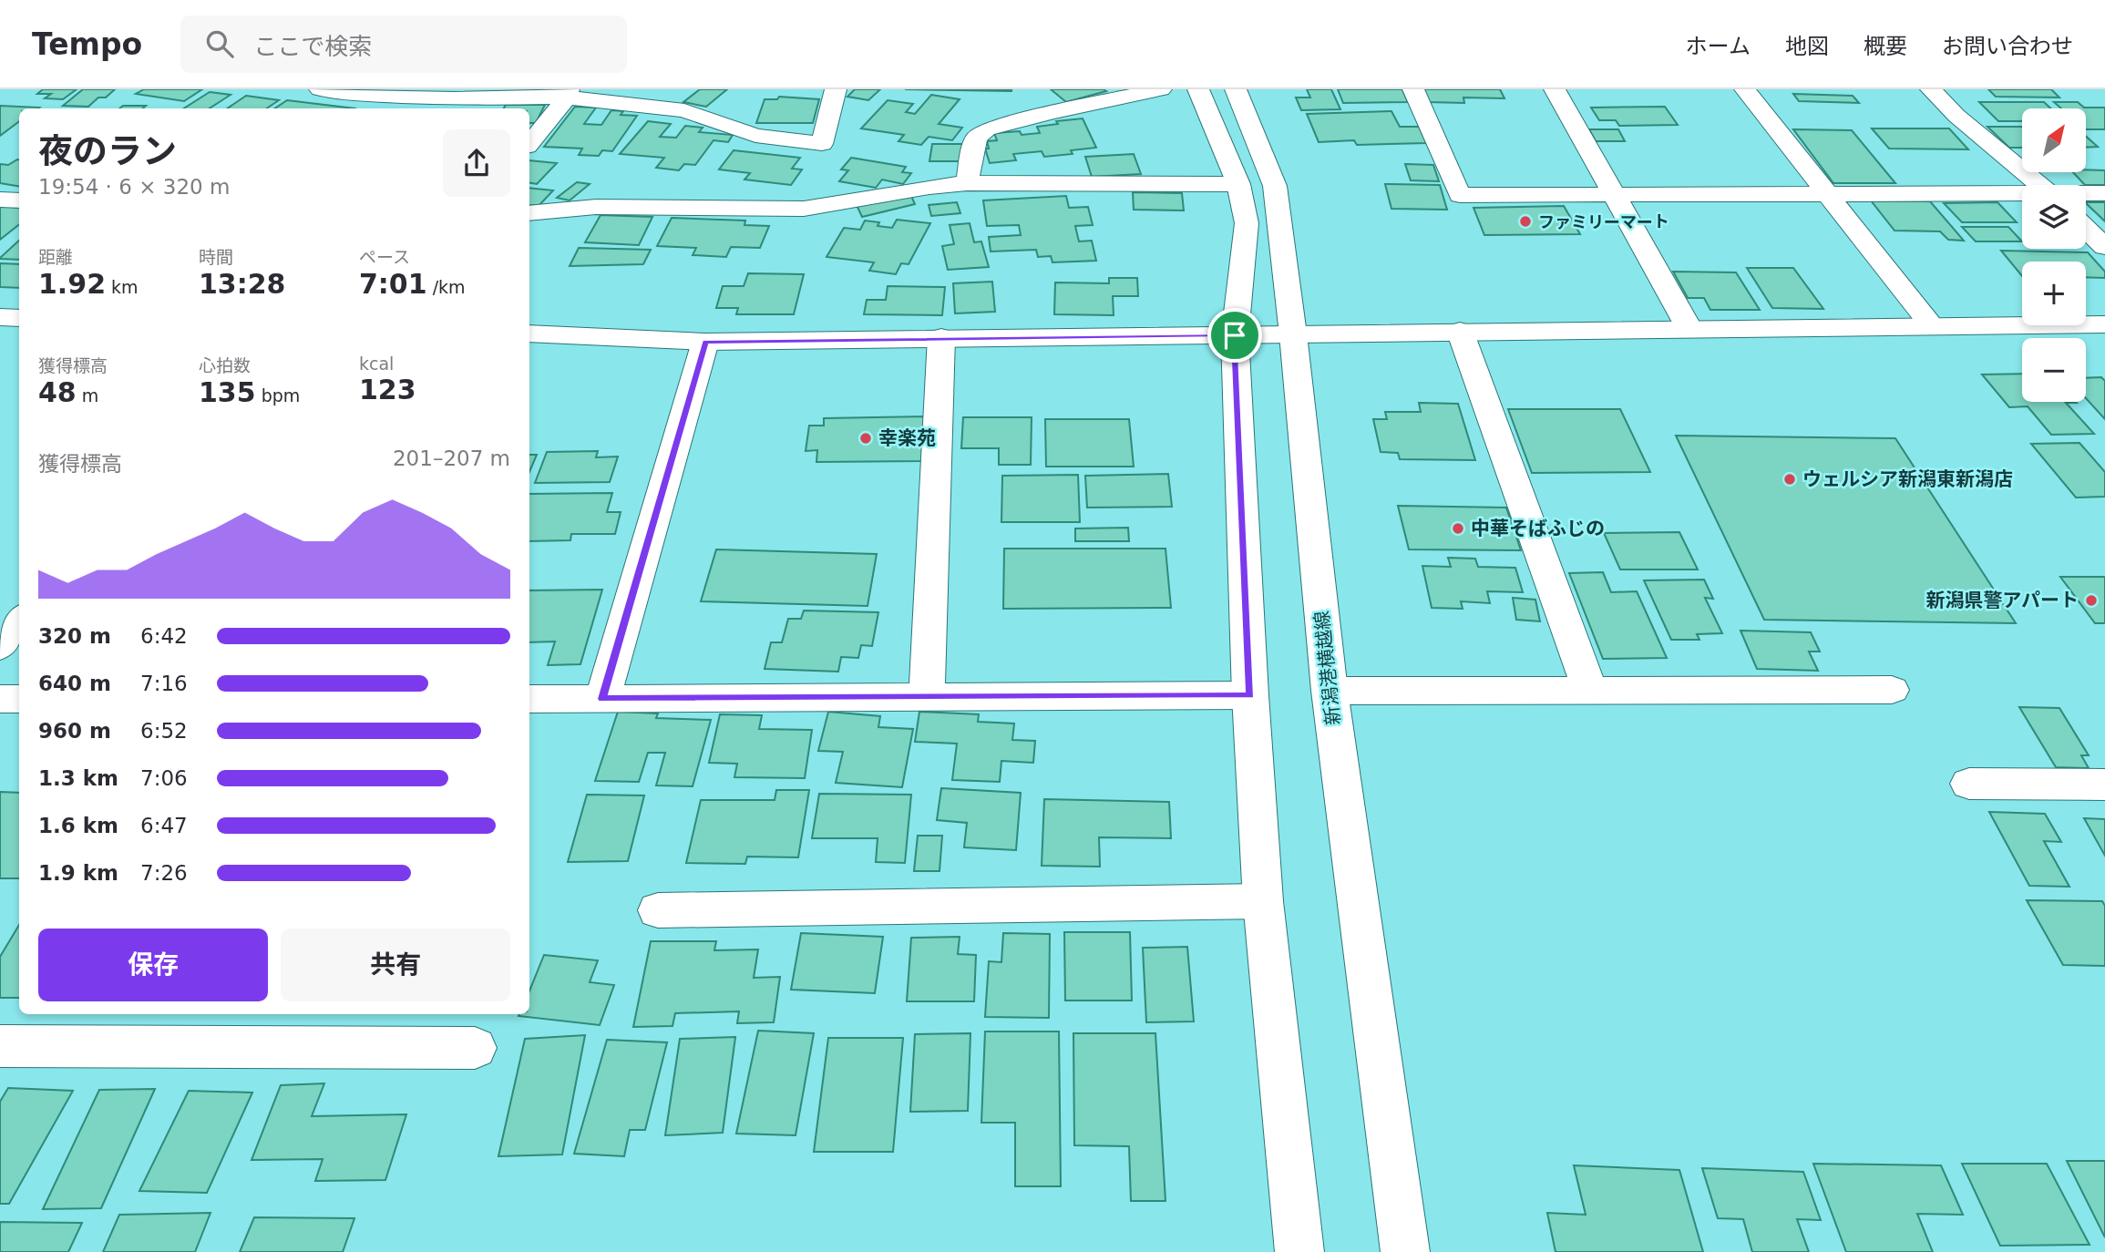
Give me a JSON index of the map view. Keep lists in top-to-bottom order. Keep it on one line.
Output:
{"streets":{"street":["新潟港横越線"]},"places":["ファミリーマート","幸楽苑","ウェルシア新潟東新潟店","中華そばふじの","新潟県警アパート"],"north":"top right","page":{"header":"Tempo","search":"ここで検索","nav":["ホーム","地図","概要","お問い合わせ"],"map_buttons":["+","−"],"heading":["夜のラン","19:54 · 6 × 320 m"],"stats":[["距離","1.92 km"],["時間","13:28"],["ペース","7:01 /km"],["獲得標高","48 m"],["心拍数","135 bpm"],["kcal","123"]],"chart":["獲得標高","201–207 m"],"list":[{"name":"320 m","note":"6:42"},{"name":"640 m","note":"7:16"},{"name":"960 m","note":"6:52"},{"name":"1.3 km","note":"7:06"},{"name":"1.6 km","note":"6:47"},{"name":"1.9 km","note":"7:26"}],"buttons":["保存","共有"]}}
